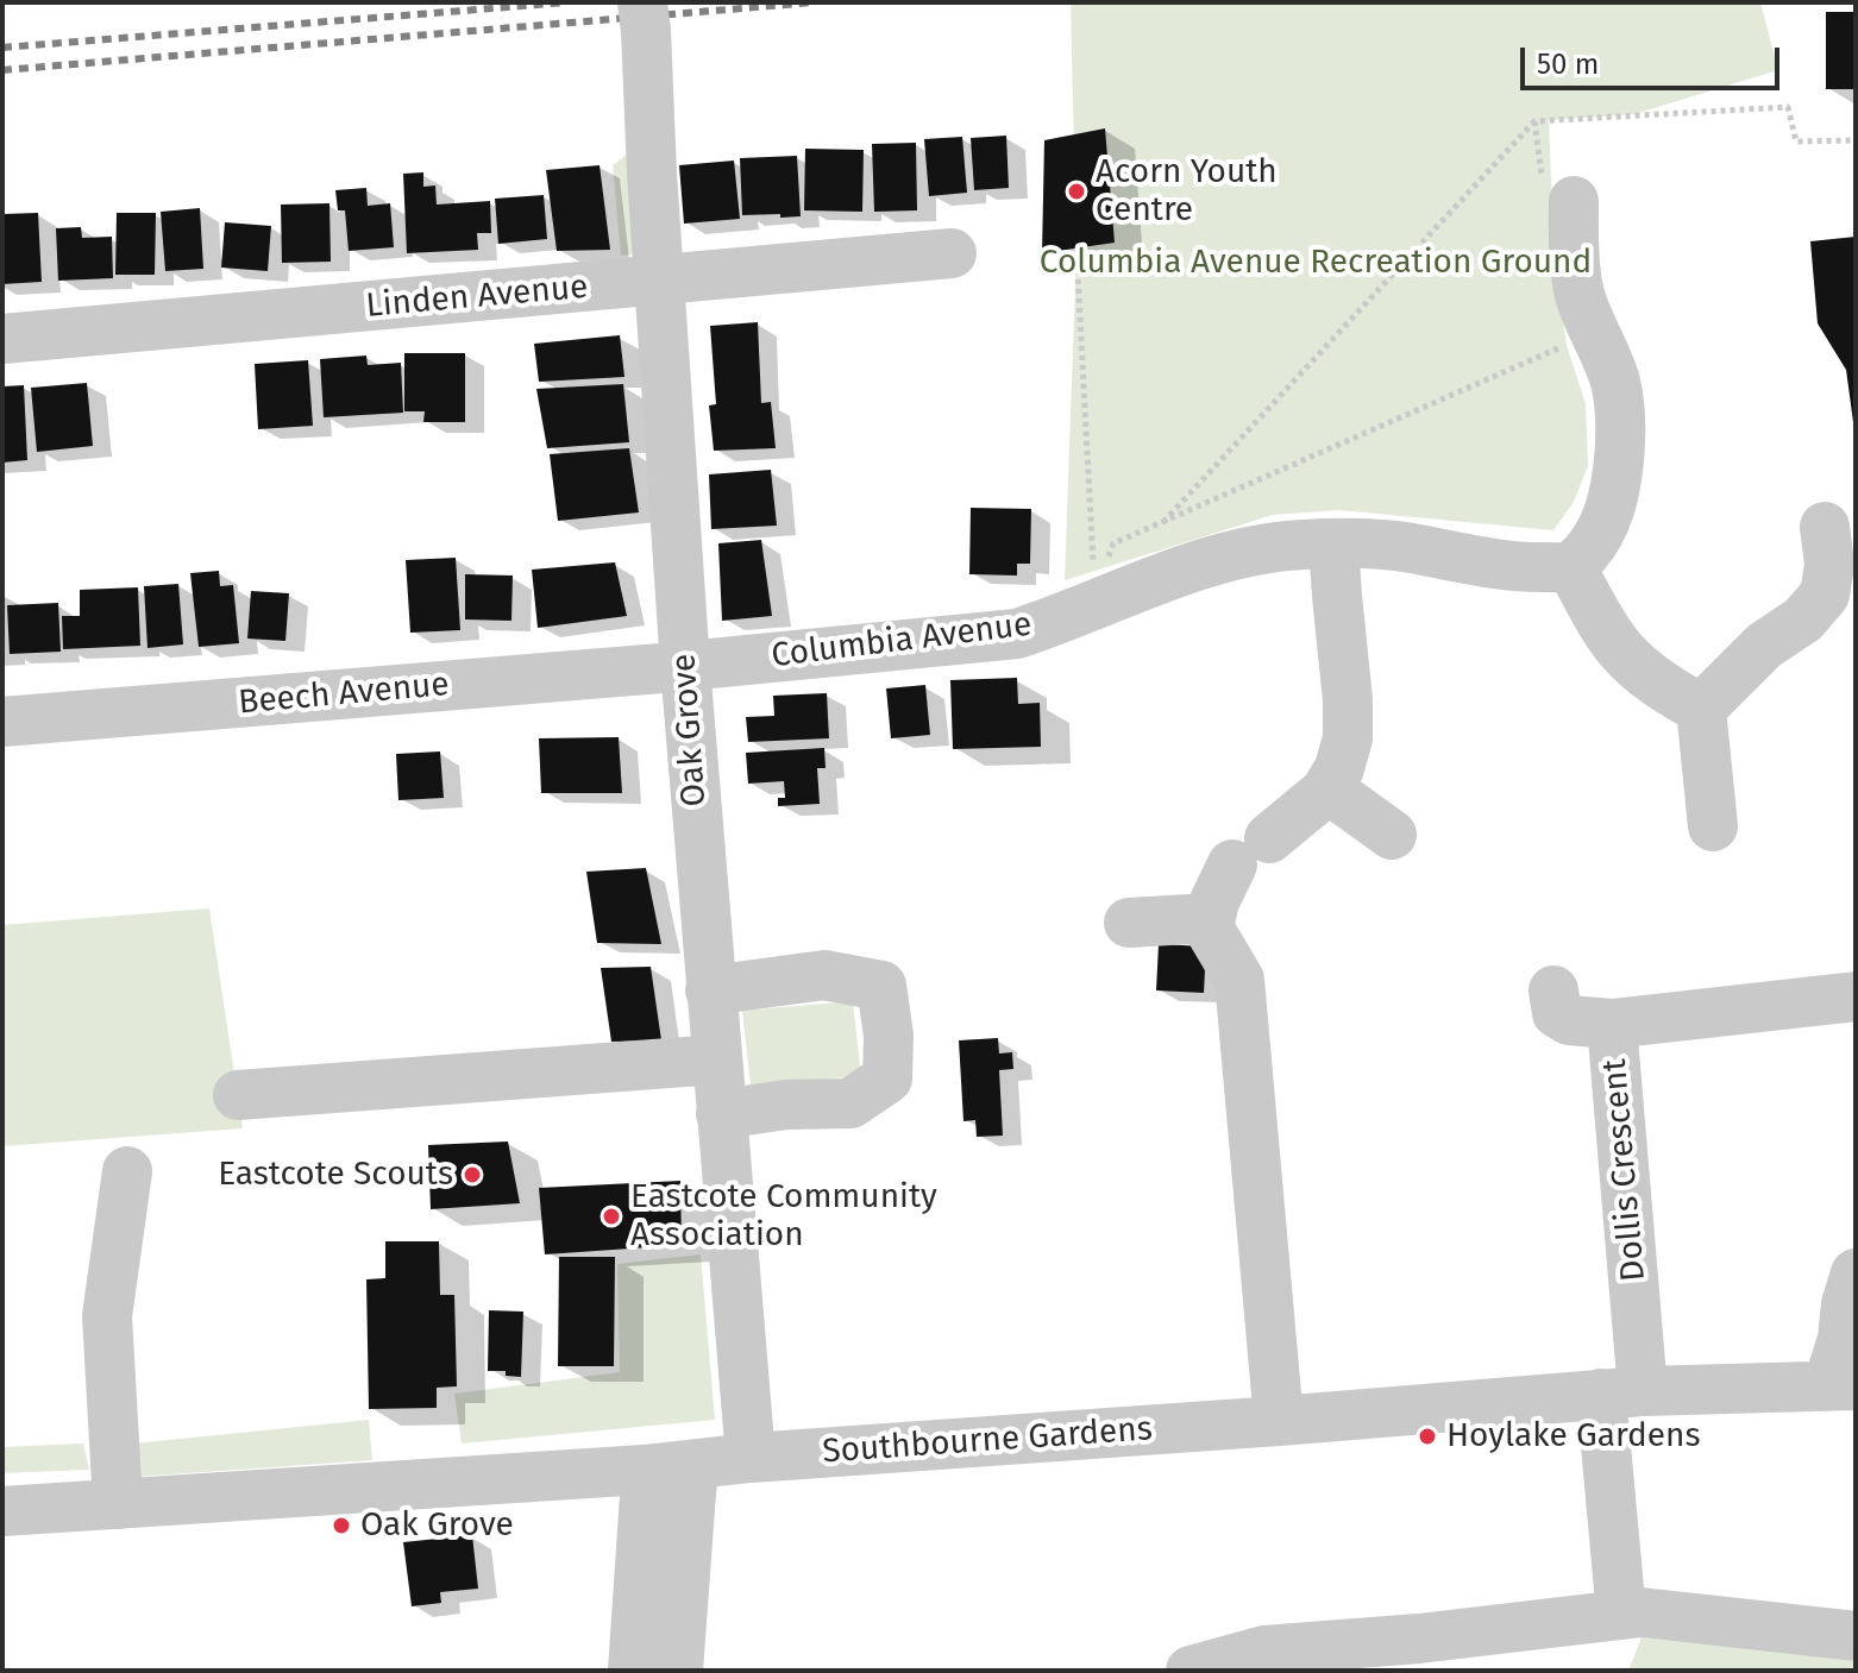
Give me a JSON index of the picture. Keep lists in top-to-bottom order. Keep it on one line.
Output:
{"streets":{"street":["Linden Avenue","Columbia Avenue","Beech Avenue","Oak Grove","Dollis Crescent","Southbourne Gardens"]},"crossings":[["Linden Avenue","Oak Grove"],["Columbia Avenue","Beech Avenue"],["Columbia Avenue","Oak Grove"],["Beech Avenue","Oak Grove"],["Oak Grove","Southbourne Gardens"],["Dollis Crescent","Southbourne Gardens"]],"parks":["Columbia Avenue Recreation Ground"],"places":["Acorn Youth Centre","Eastcote Scouts","Eastcote Community Association","Hoylake Gardens","Oak Grove"],"scale_bar":"50 m"}
